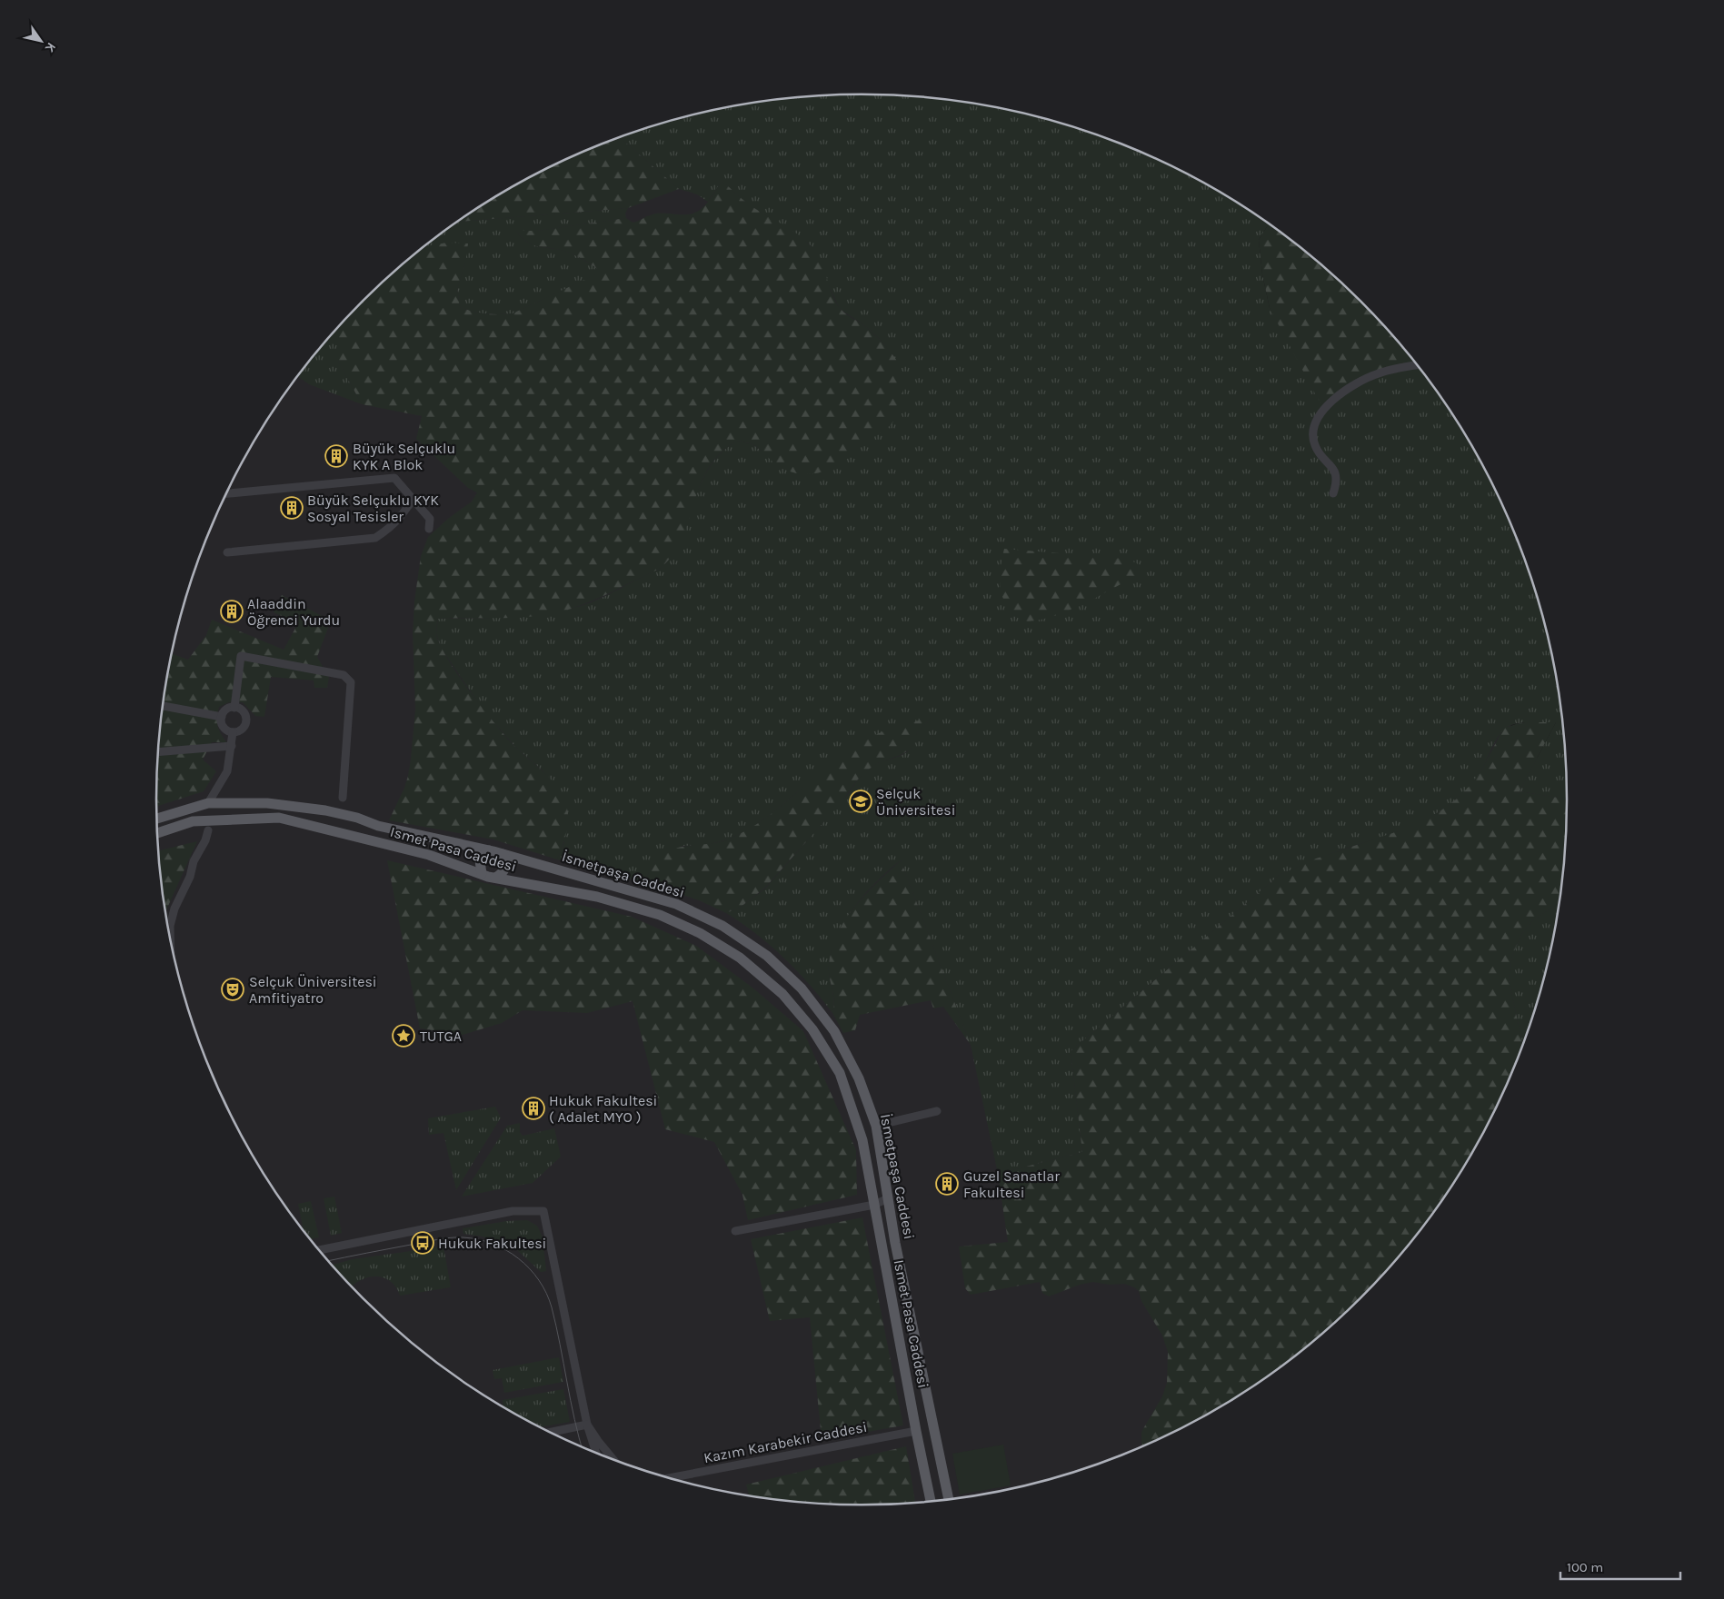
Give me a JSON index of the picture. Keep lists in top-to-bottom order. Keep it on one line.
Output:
{"streets":{"main road":["Ismet Pasa Caddesi","İsmetpaşa Caddesi"],"street":["Kazım Karabekir Caddesi"]},"crossings":[["Ismet Pasa Caddesi","İsmetpaşa Caddesi"],["Ismet Pasa Caddesi","Kazım Karabekir Caddesi"]],"places":{"building":["Büyük Selçuklu KYK A Blok","Büyük Selçuklu KYK Sosyal Tesisler","Alaaddin Öğrenci Yurdu","Hukuk Fakultesi ( Adalet MYO )","Guzel Sanatlar Fakultesi"],"school or university":["Selçuk Üniversitesi"],"theatre":["Selçuk Üniversitesi Amfitiyatro"],"place":["TUTGA"],"bus stop":["Hukuk Fakultesi"]},"scale_bar":"100 m","north":"bottom right"}
